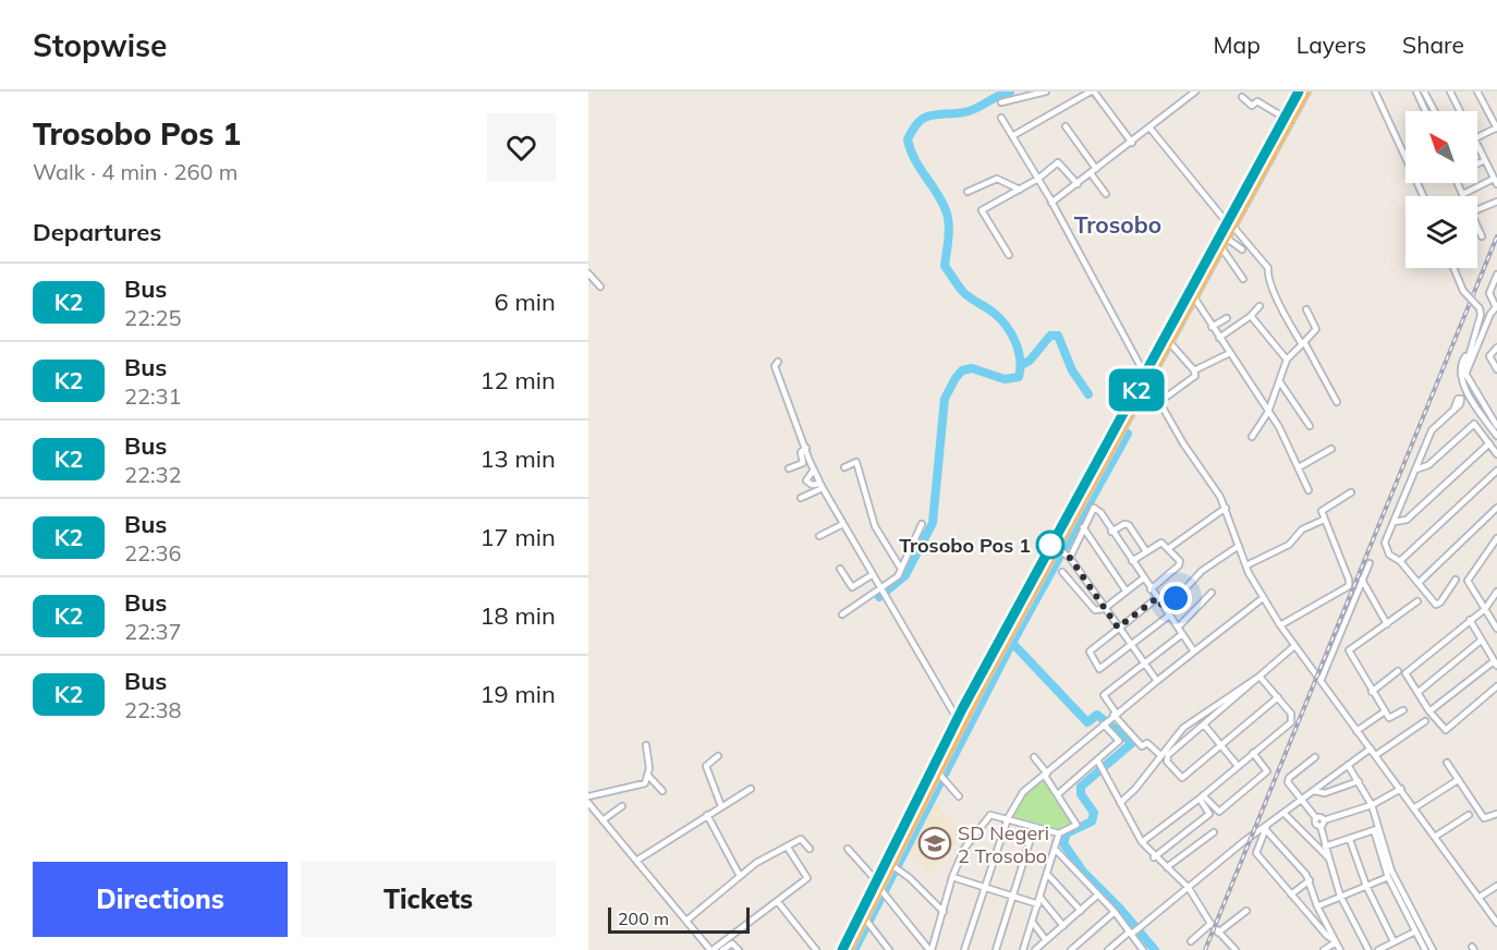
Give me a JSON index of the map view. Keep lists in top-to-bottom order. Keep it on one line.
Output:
{"districts":["Trosobo"],"places":{"other":["Trosobo Pos 1"],"school or university":["SD Negeri 2 Trosobo"]},"lines":["bus line K2"],"scale_bar":"200 m","north":"top left","page":{"header":"Stopwise","nav":["Map","Layers","Share"],"heading":[["Trosobo Pos 1","Walk · 4 min · 260 m"],"Departures"],"on_map":"K2","list":[{"mark":"K2","name":"Bus","note":"22:25","value":"6 min"},{"mark":"K2","name":"Bus","note":"22:31","value":"12 min"},{"mark":"K2","name":"Bus","note":"22:32","value":"13 min"},{"mark":"K2","name":"Bus","note":"22:36","value":"17 min"},{"mark":"K2","name":"Bus","note":"22:37","value":"18 min"},{"mark":"K2","name":"Bus","note":"22:38","value":"19 min"}],"buttons":["Directions","Tickets"],"scale":"200 m"}}
